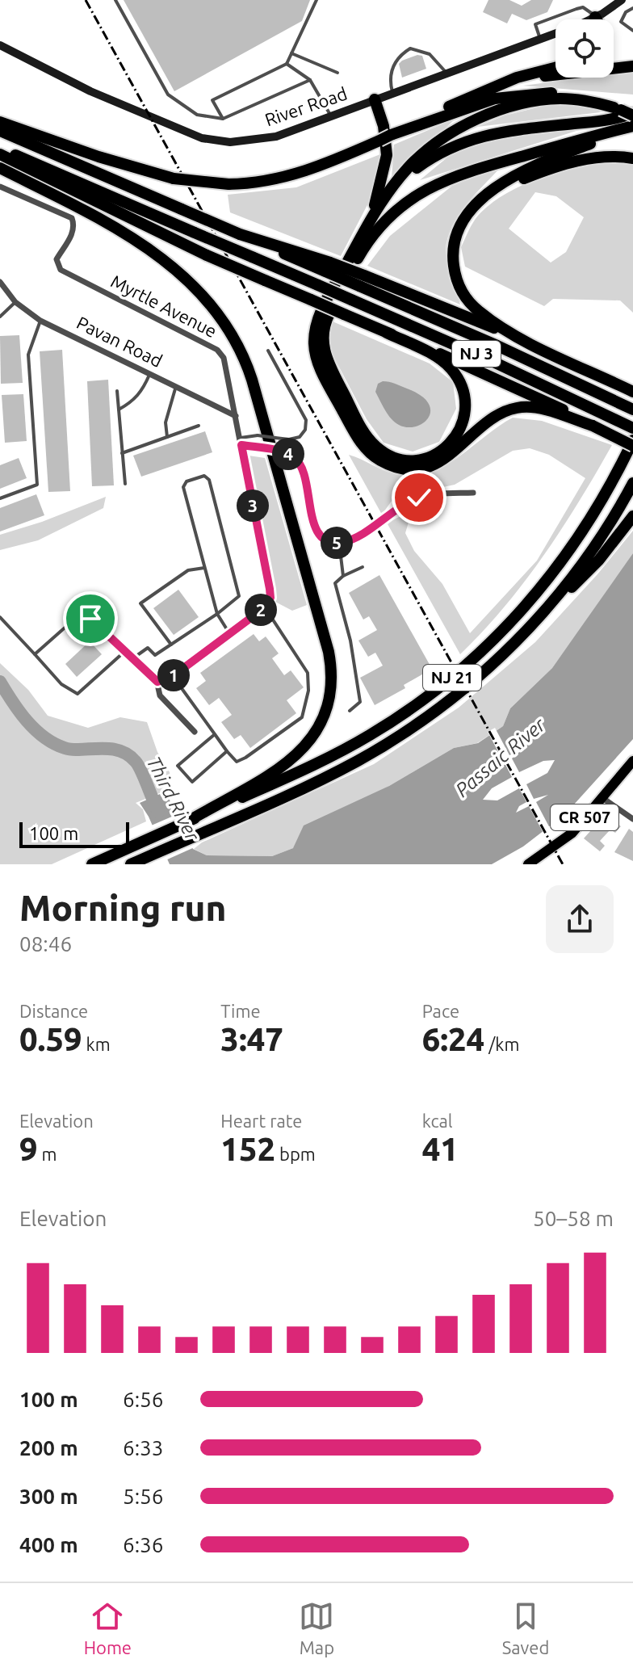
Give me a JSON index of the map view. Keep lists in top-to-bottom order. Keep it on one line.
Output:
{"streets":{"highway":["NJ 3","NJ 21"],"main road":["CR 507"],"street":["River Road","Myrtle Avenue","Pavan Road"]},"crossings":[["Myrtle Avenue","Pavan Road"]],"water":["Passaic River","Third River"],"scale_bar":"100 m","page":{"pins":["4","3","5","2","1"],"scale":"100 m","heading":["Morning run","08:46"],"stats":[["Distance","0.59 km"],["Time","3:47"],["Pace","6:24 /km"],["Elevation","9 m"],["Heart rate","152 bpm"],["kcal","41"]],"chart":["Elevation","50–58 m"],"list":[{"name":"100 m","note":"6:56"},{"name":"200 m","note":"6:33"},{"name":"300 m","note":"5:56"},{"name":"400 m","note":"6:36"}],"tabs":["Home","Map","Saved"]}}
